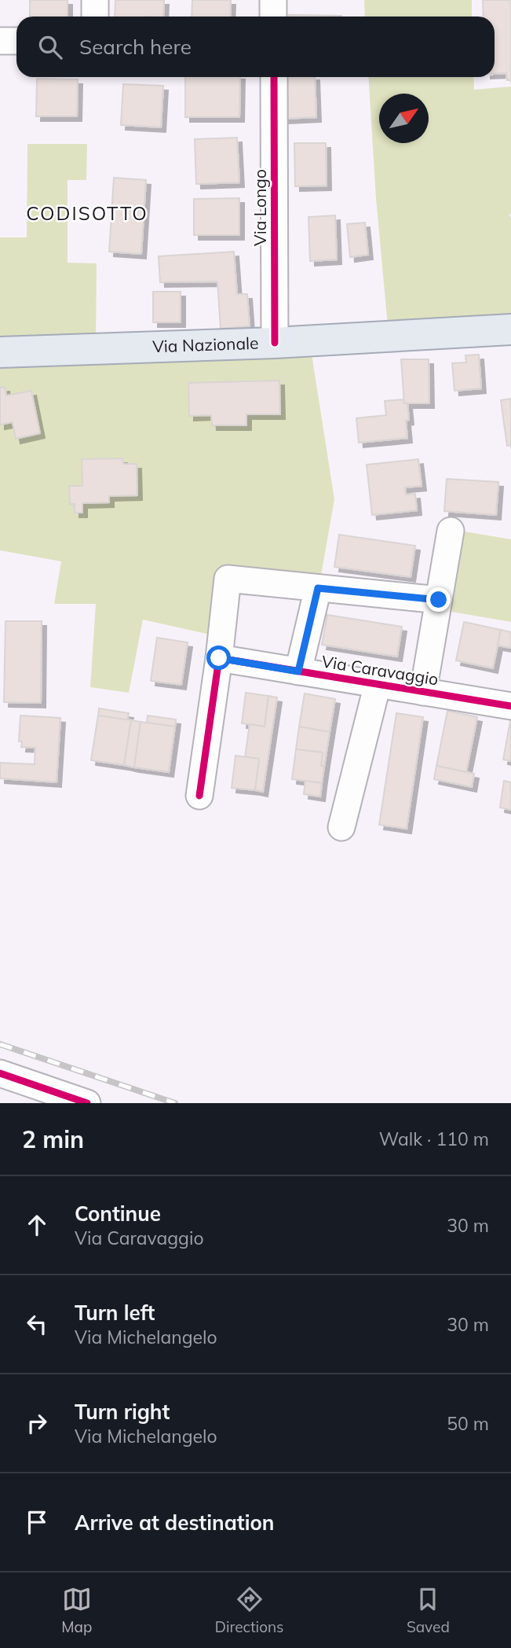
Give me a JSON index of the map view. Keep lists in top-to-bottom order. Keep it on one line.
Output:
{"streets":{"main road":["Via Nazionale"],"street":["Via Longo","Via Caravaggio"]},"crossings":[["Via Longo","Via Nazionale"]],"districts":["CODISOTTO"],"north":"top right","page":{"search":"Search here","heading":["2 min","Walk · 110 m"],"list":[["Continue","Via Caravaggio","30 m"],["Turn left","Via Michelangelo","30 m"],["Turn right","Via Michelangelo","50 m"],"Arrive at destination"],"nav":["Map","Directions","Saved"]}}
